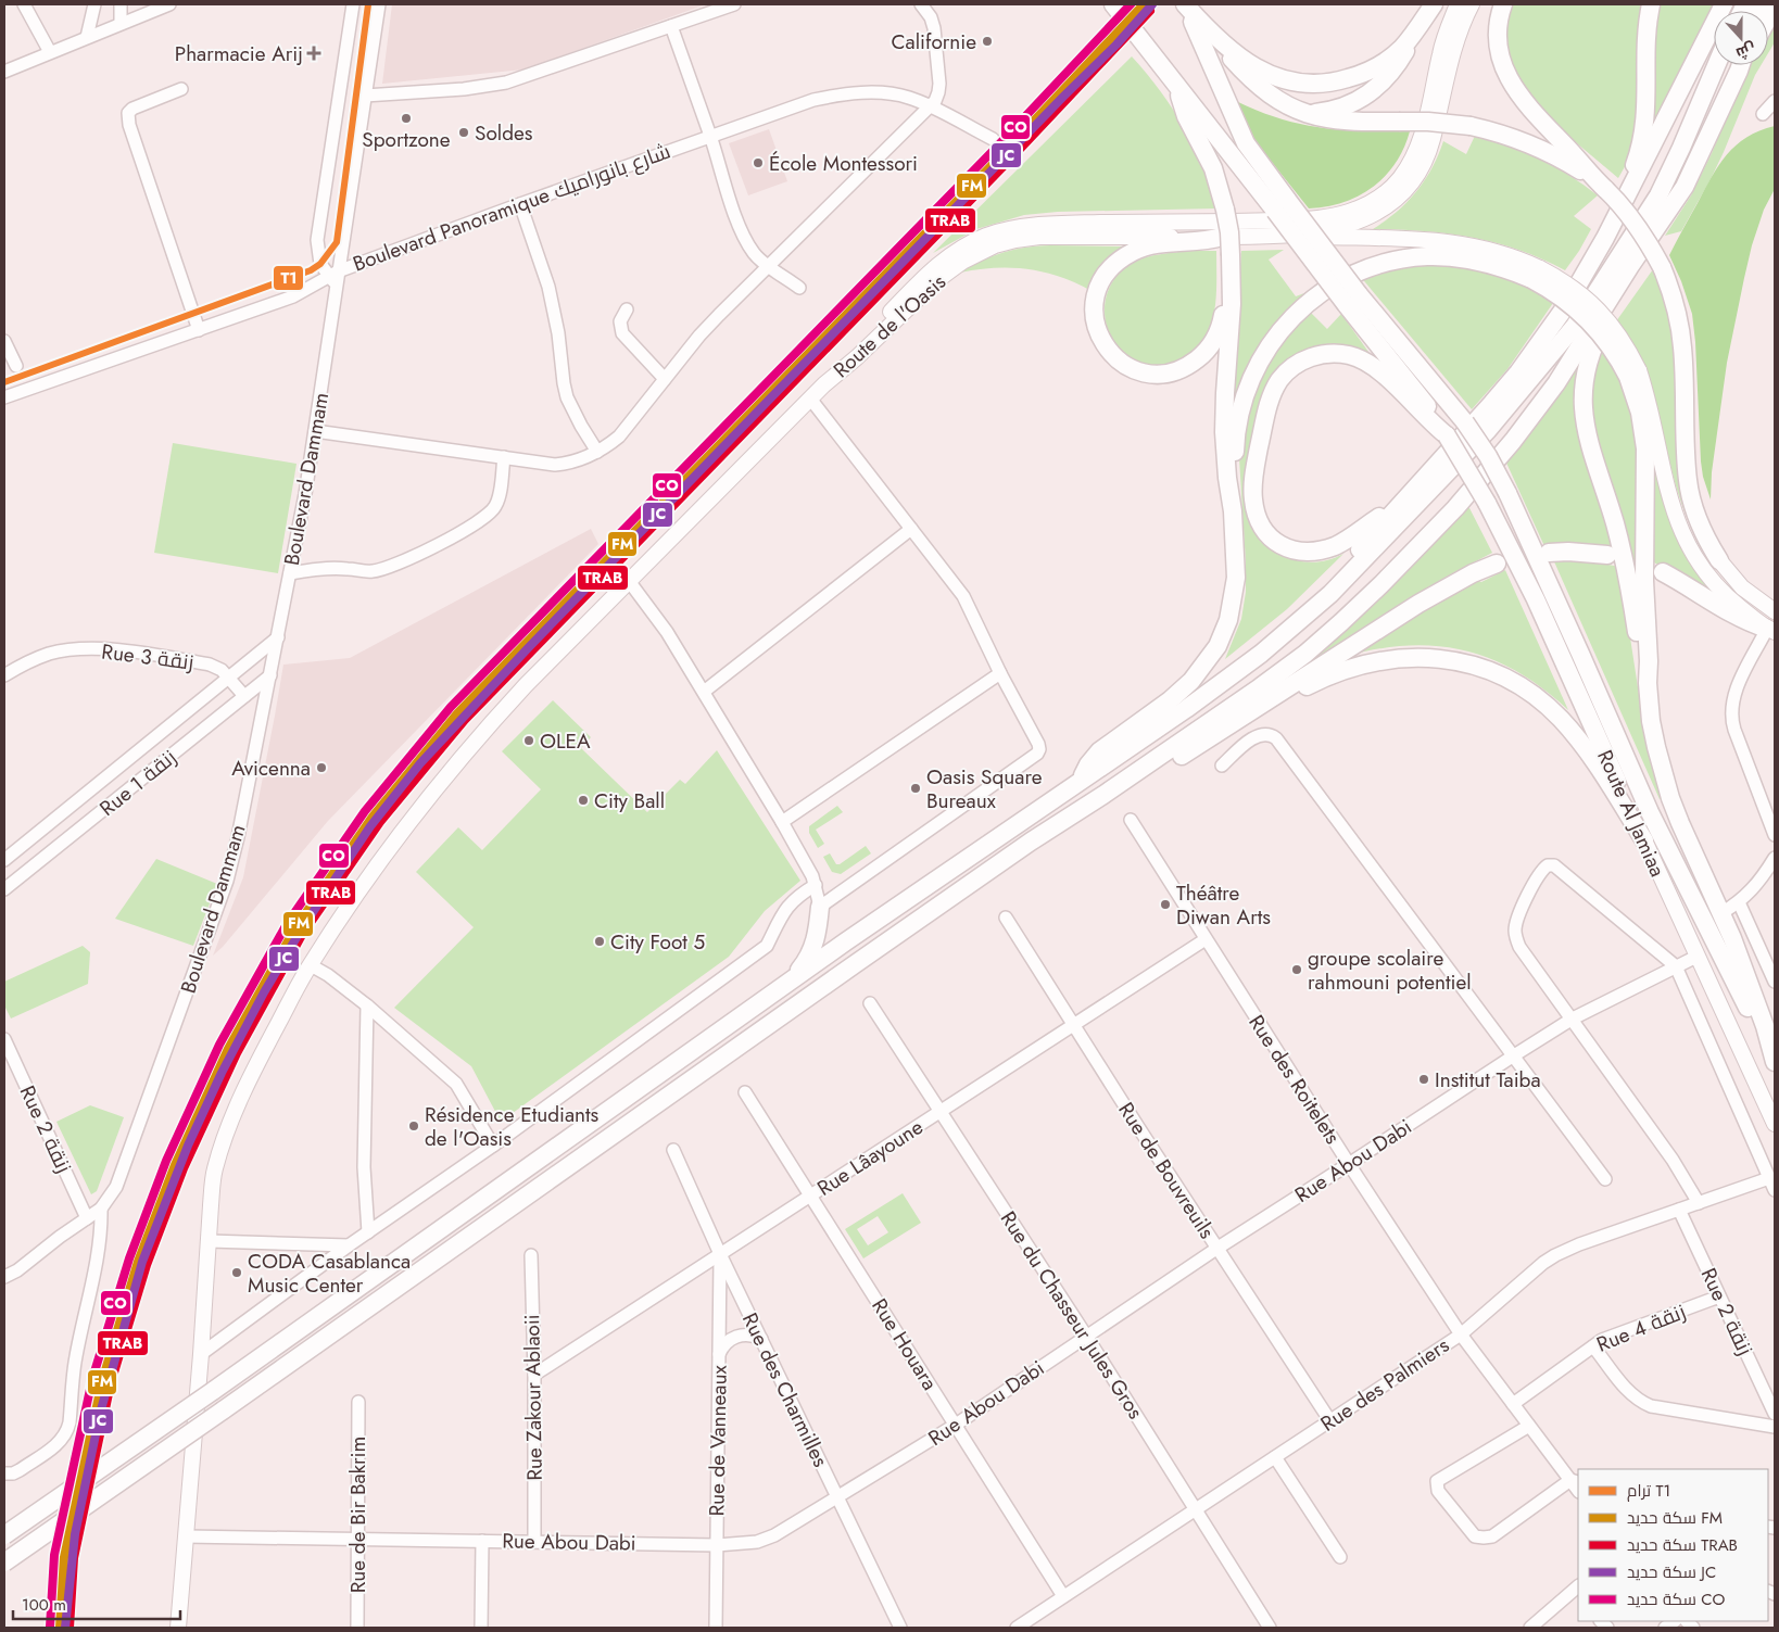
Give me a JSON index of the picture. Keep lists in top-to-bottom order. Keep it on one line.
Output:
{"streets":{"highway":["Route Al Jamiaa"],"main road":["Route de l'Oasis"],"street":["Boulevard Panoramique شارع بانوراميك","Boulevard Dammam","Rue 3 زنقة","Rue 1 زنقة","Rue des Roitelets","Rue 2 زنقة","Rue Lâayoune","Rue Abou Dabi","Rue de Bouvreuils","Rue du Chasseur Jules Gros","Rue 4 زنقة","Rue Houara","Rue des Palmiers","Rue des Charmilles","Rue Zakour Ablaoii","Rue de Vanneaux","Rue de Bir Bakrim"]},"crossings":[["Boulevard Panoramique شارع بانوراميك","Boulevard Dammam"],["Boulevard Dammam","Rue 1 زنقة"],["Boulevard Dammam","Rue 2 زنقة"],["Rue 3 زنقة","Rue 1 زنقة"],["Route Al Jamiaa","Rue Abou Dabi"],["Rue des Roitelets","Rue Lâayoune"],["Rue des Roitelets","Rue Abou Dabi"],["Rue des Roitelets","Rue 4 زنقة"],["Rue des Roitelets","Rue des Palmiers"],["Rue 2 زنقة","Rue 4 زنقة"],["Rue 2 زنقة","Rue des Palmiers"],["Rue Lâayoune","Rue de Bouvreuils"],["Rue Lâayoune","Rue du Chasseur Jules Gros"],["Rue Lâayoune","Rue Houara"],["Rue Lâayoune","Rue des Charmilles"],["Rue Lâayoune","Rue Zakour Ablaoii"],["Rue Lâayoune","Rue de Vanneaux"],["Rue Abou Dabi","Rue de Bouvreuils"],["Rue Abou Dabi","Rue du Chasseur Jules Gros"],["Rue Abou Dabi","Rue Houara"],["Rue Abou Dabi","Rue des Charmilles"],["Rue Abou Dabi","Rue Zakour Ablaoii"],["Rue Abou Dabi","Rue de Vanneaux"],["Rue Abou Dabi","Rue de Bir Bakrim"],["Rue de Bouvreuils","Rue des Palmiers"],["Rue du Chasseur Jules Gros","Rue des Palmiers"],["Rue Houara","Rue des Palmiers"],["Rue des Charmilles","Rue de Vanneaux"]],"places":{"other":["Californie","Sportzone","Soldes","École Montessori","OLEA","Avicenna","Oasis Square Bureaux","City Ball","Théâtre Diwan Arts","City Foot 5","groupe scolaire rahmouni potentiel","Institut Taiba","Résidence Etudiants de l'Oasis","CODA Casablanca Music Center"],"health":["Pharmacie Arij"]},"lines":["tram line T1","rail line FM","rail line JC","rail line CO","rail line TRAB"],"legend":["ترام T1","سكة حديد FM","سكة حديد TRAB","سكة حديد JC","سكة حديد CO"],"scale_bar":"100 m","north":"bottom"}
